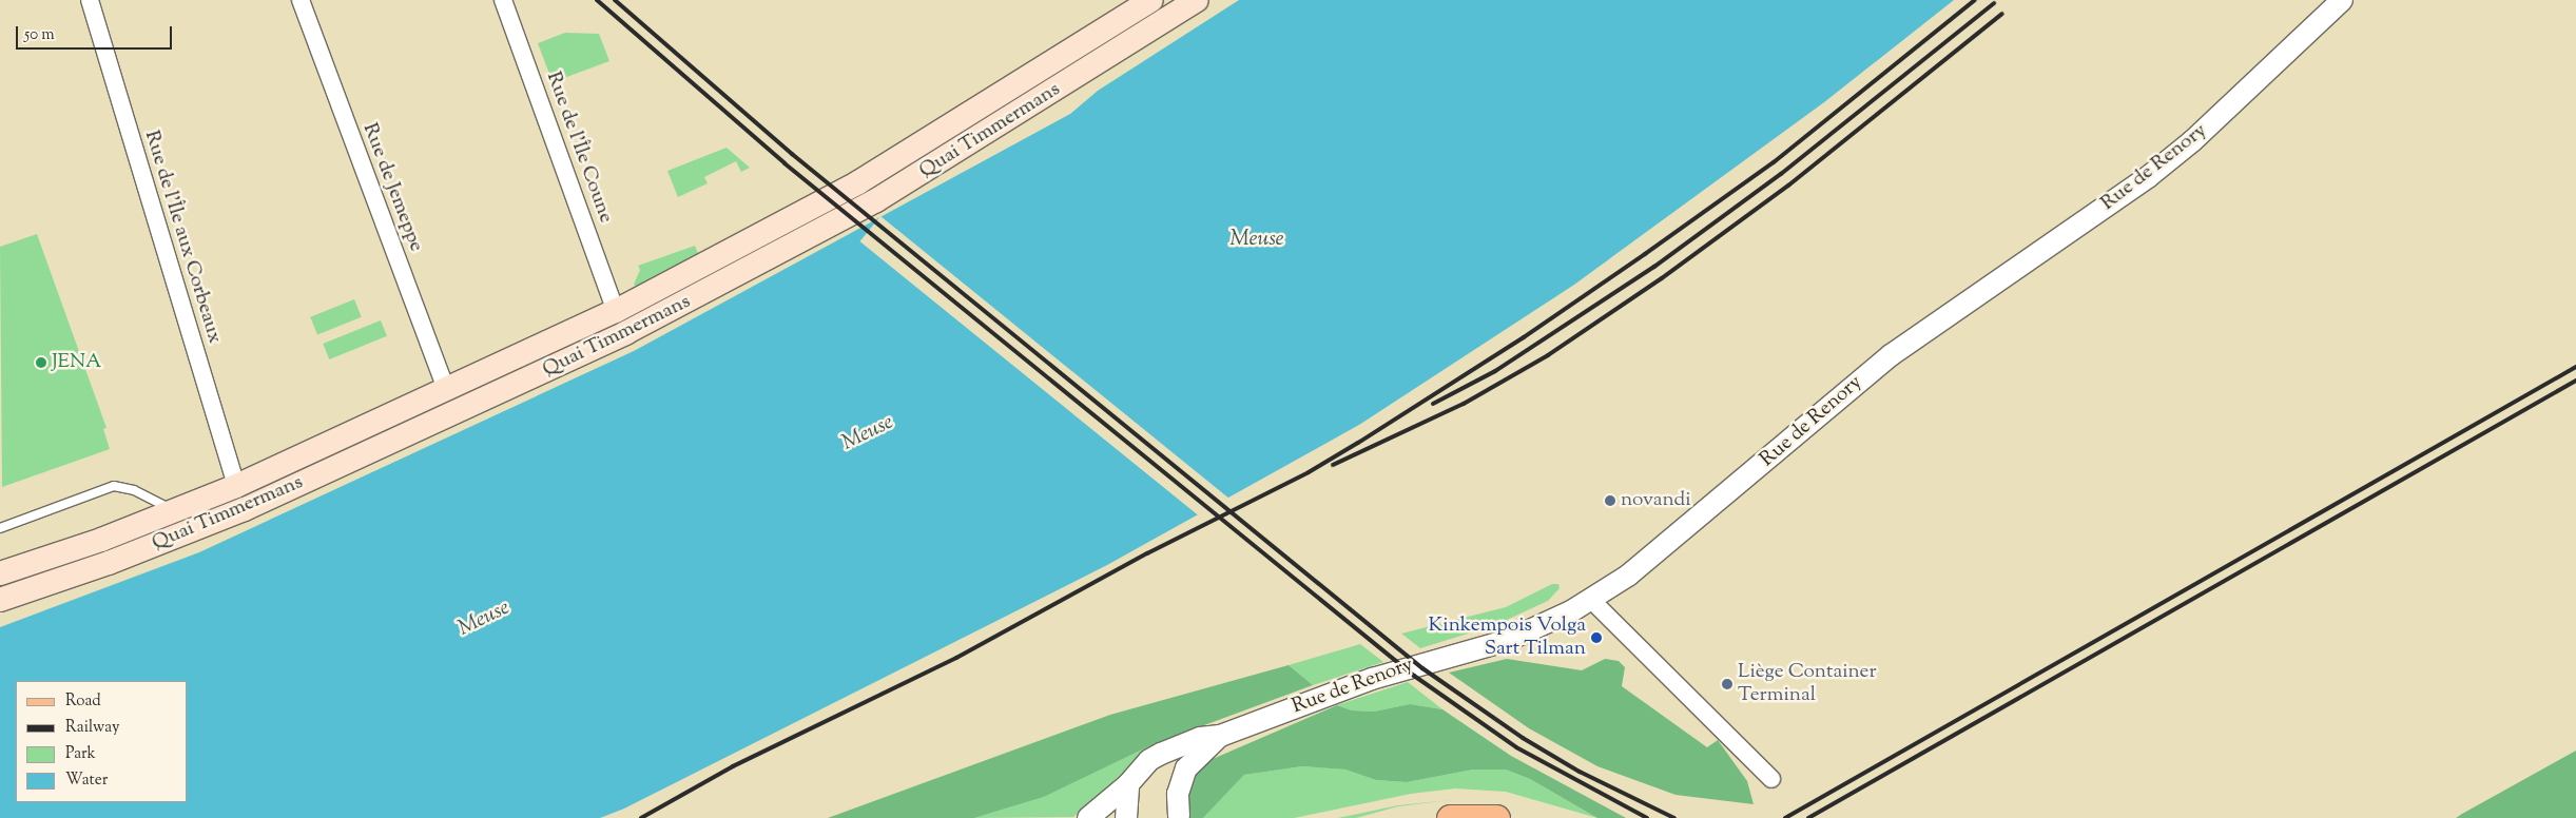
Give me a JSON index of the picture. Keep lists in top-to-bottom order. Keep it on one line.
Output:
{"streets":{"main road":["Quai Timmermans"],"street":["Rue de l'Île Coune","Rue de Renory","Rue de Jemeppe","Rue de l'Île aux Corbeaux"]},"crossings":[["Quai Timmermans","Rue de l'Île Coune"],["Quai Timmermans","Rue de Jemeppe"],["Quai Timmermans","Rue de l'Île aux Corbeaux"]],"water":["Meuse"],"places":["JENA","novandi","Kinkempois Volga Sart Tilman","Liège Container Terminal"],"legend":["Road","Railway","Park","Water"],"scale_bar":"50 m"}
